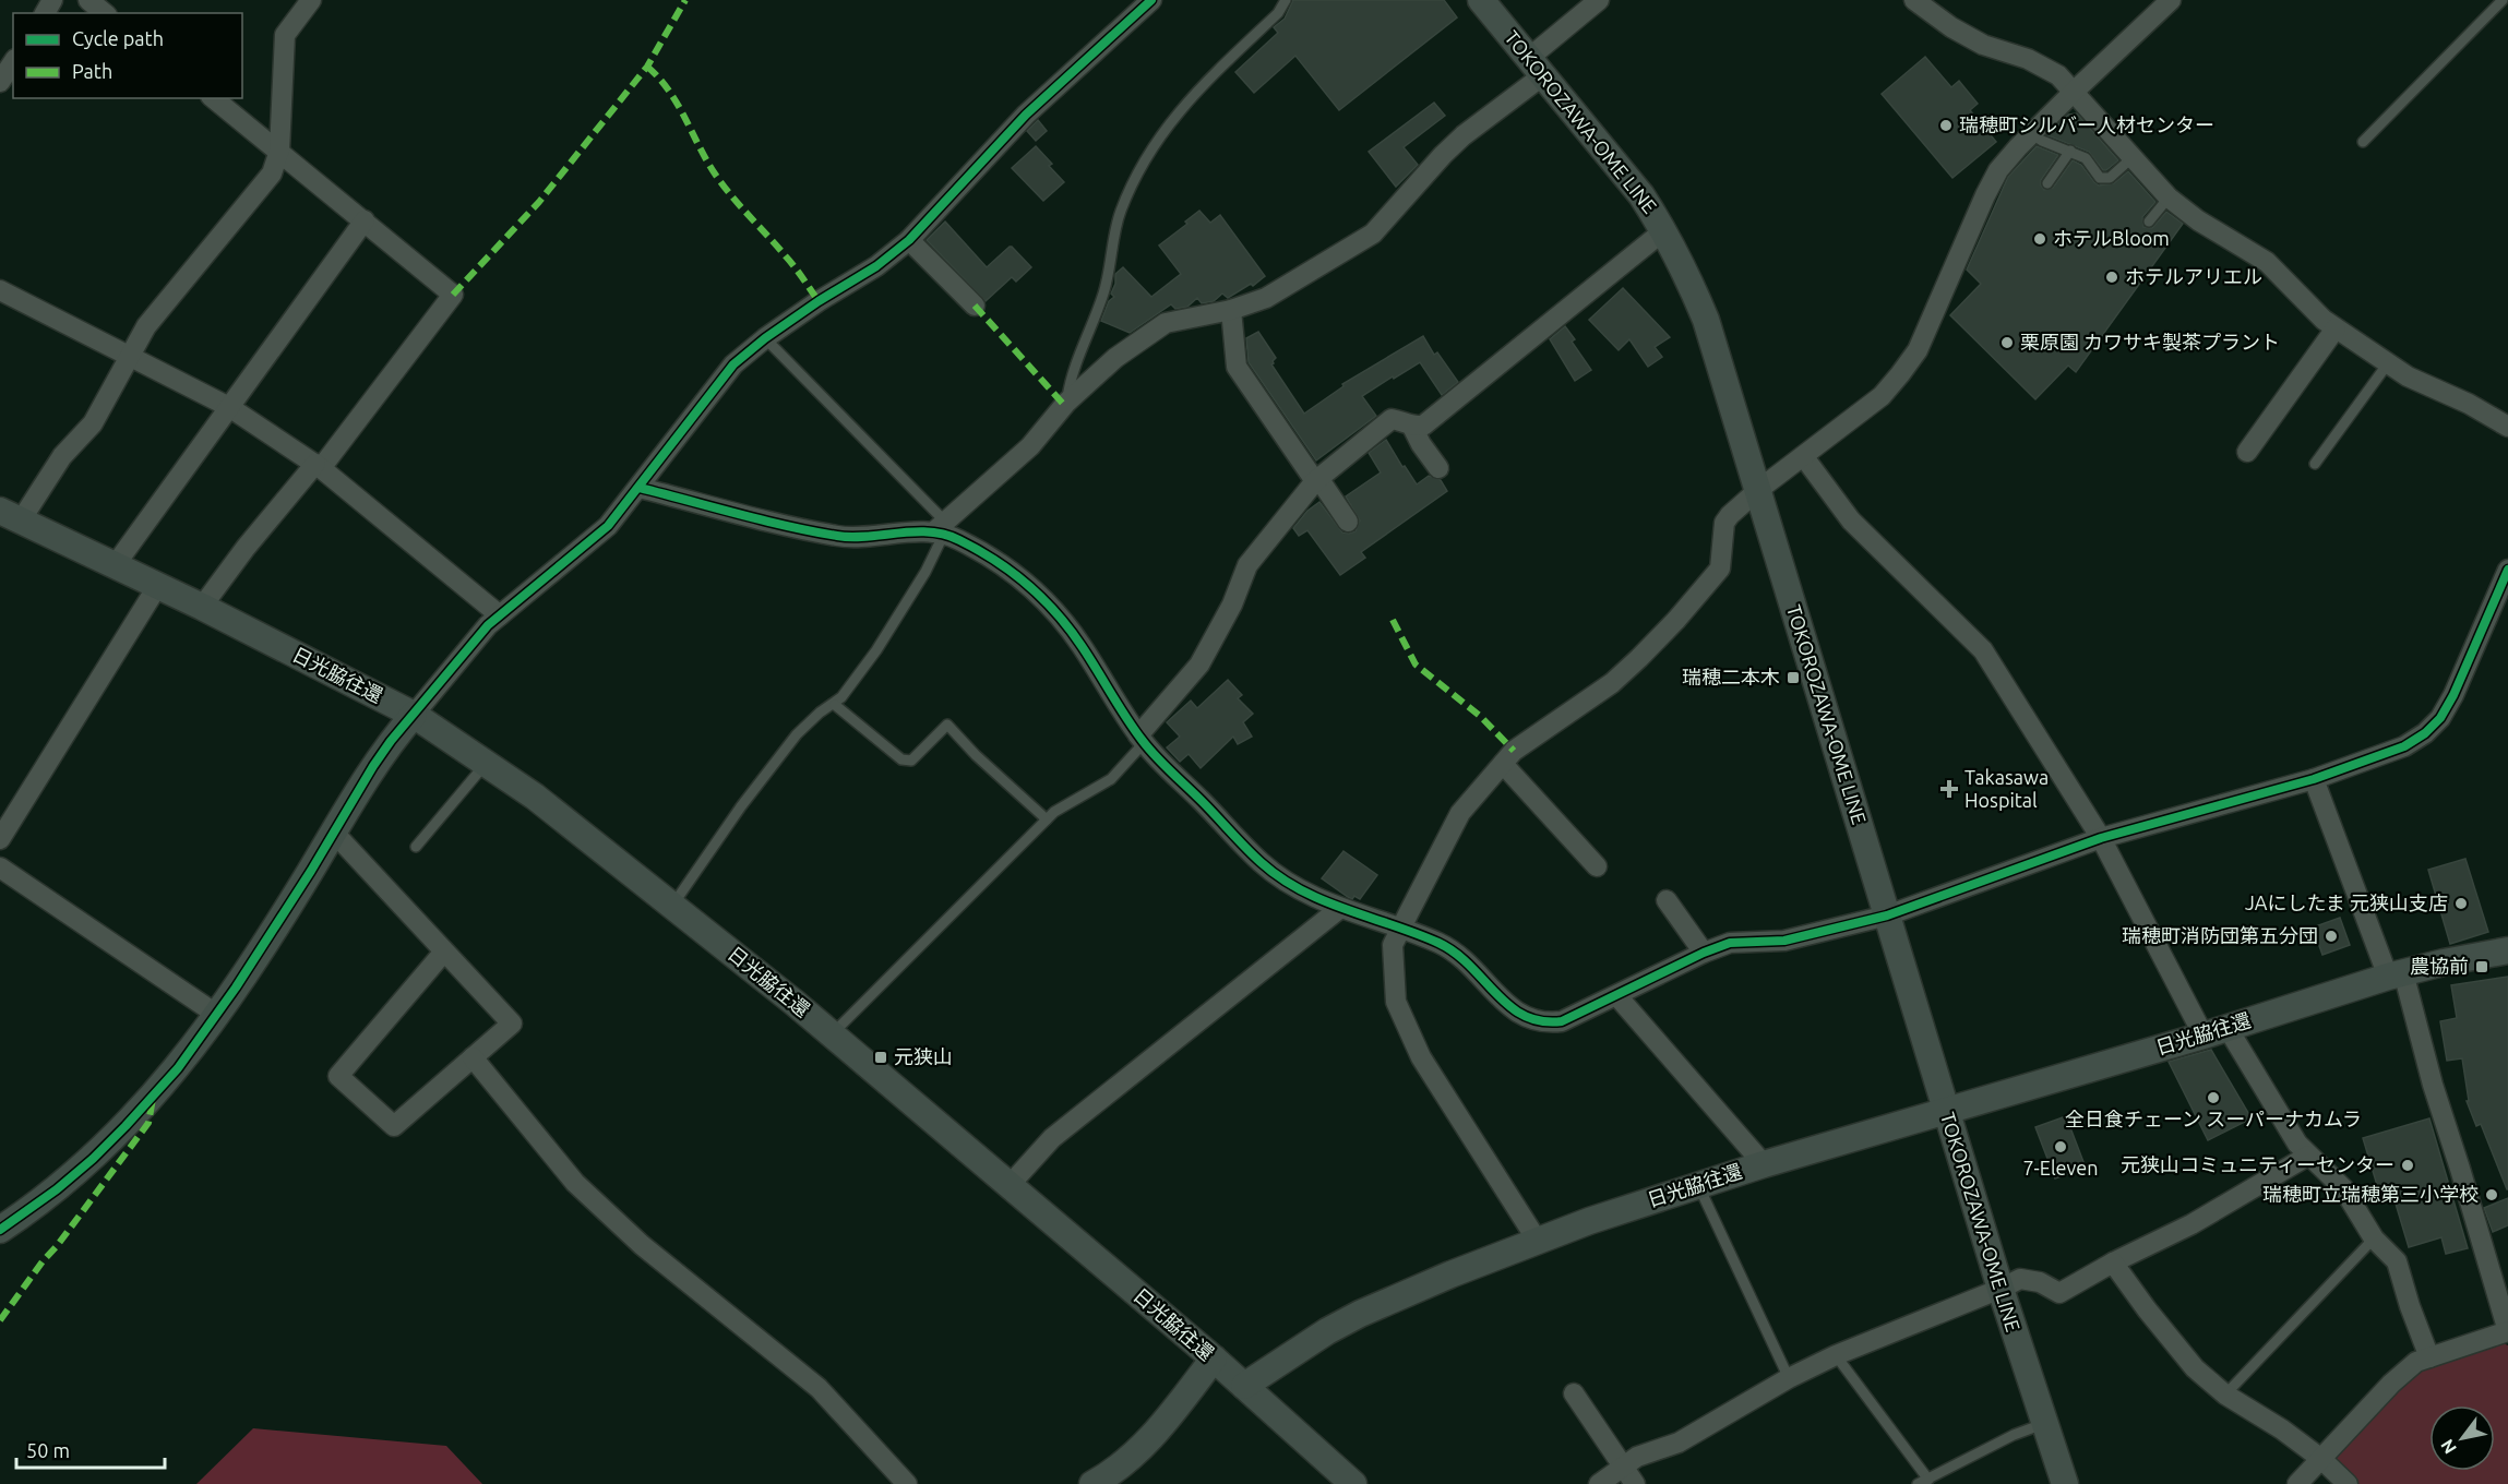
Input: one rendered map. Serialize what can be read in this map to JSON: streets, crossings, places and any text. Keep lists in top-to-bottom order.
{
  "streets": {
    "main road": ["TOKOROZAWA-OME LINE", "日光脇往還"]
  },
  "crossings": [
    ["TOKOROZAWA-OME LINE", "日光脇往還"]
  ],
  "places": {
    "other": [
      "瑞穂町シルバー人材センター",
      "ホテルBloom",
      "ホテルアリエル",
      "栗原園 カワサキ製茶プラント",
      "JAにしたま 元狭山支店",
      "瑞穂町消防団第五分団",
      "全日食チェーン スーパーナカムラ",
      "7-Eleven",
      "元狭山コミュニティーセンター",
      "瑞穂町立瑞穂第三小学校"
    ],
    "transit": ["瑞穂二本木", "農協前", "元狭山"],
    "health": ["Takasawa Hospital"]
  },
  "legend": ["Cycle path", "Path"],
  "scale_bar": "50 m",
  "north": "bottom left"
}
